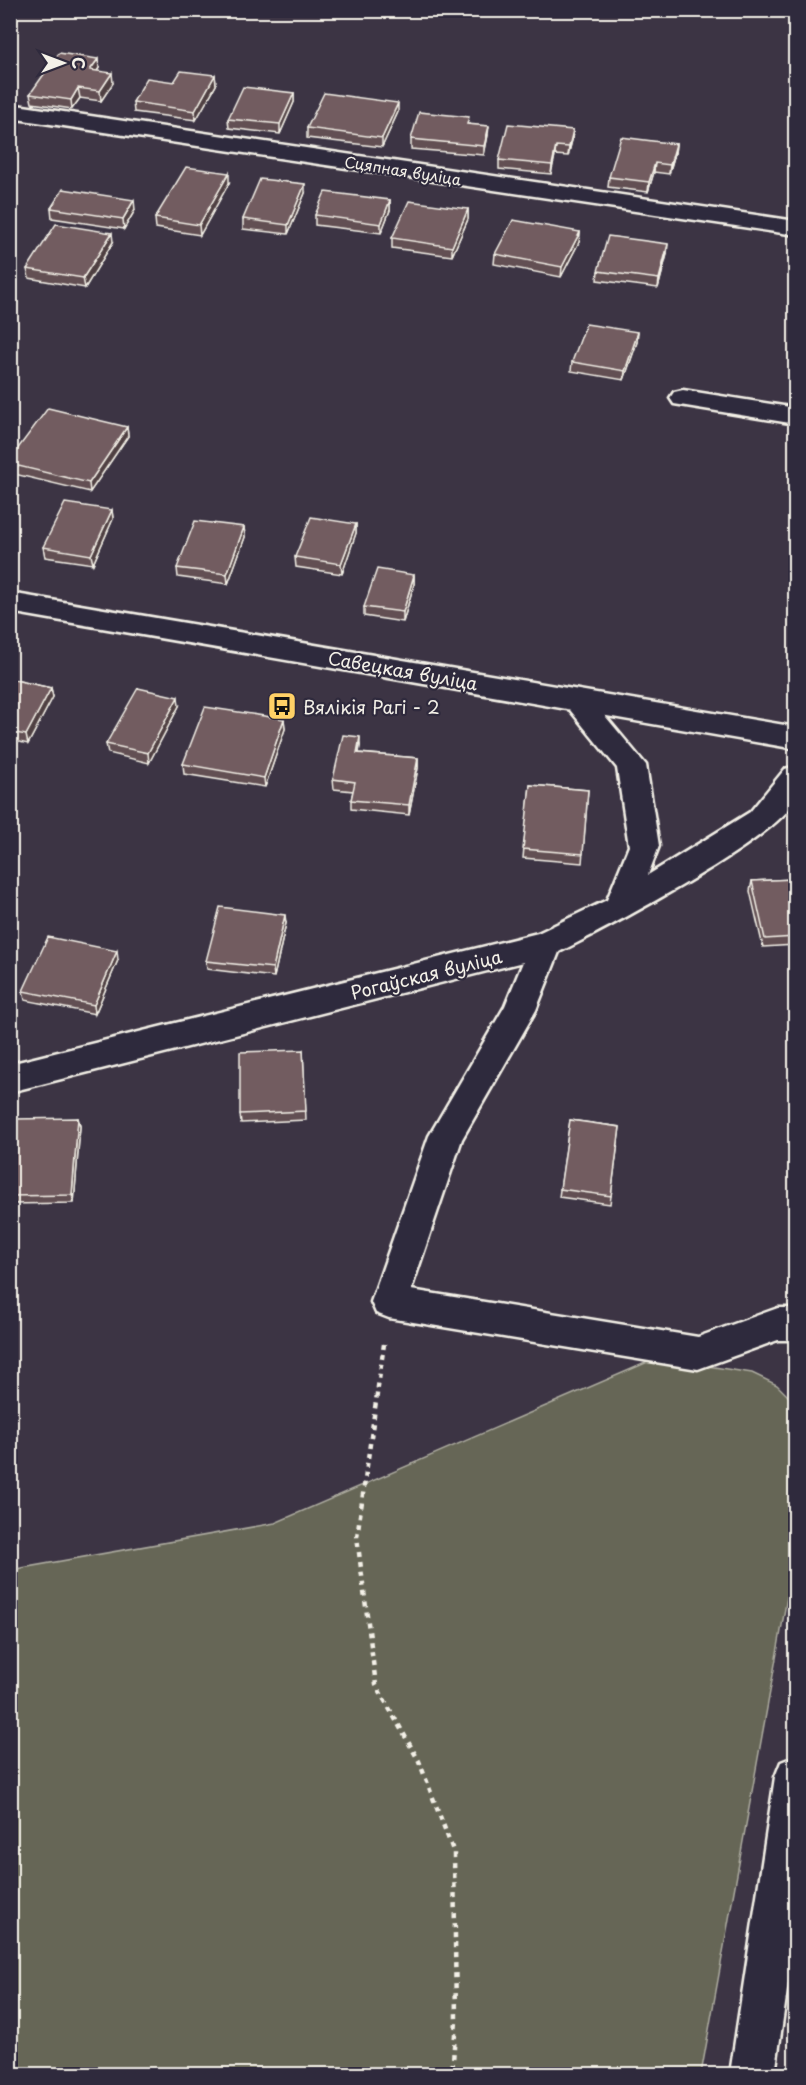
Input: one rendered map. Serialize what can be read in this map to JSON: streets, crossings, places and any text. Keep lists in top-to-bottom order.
{
  "streets": {
    "street": ["Сцяпная вуліца", "Савецкая вуліца", "Рогаўская вуліца"]
  },
  "places": {
    "bus stop": ["Вялікія Рагі - 2"]
  },
  "north": "right"
}
